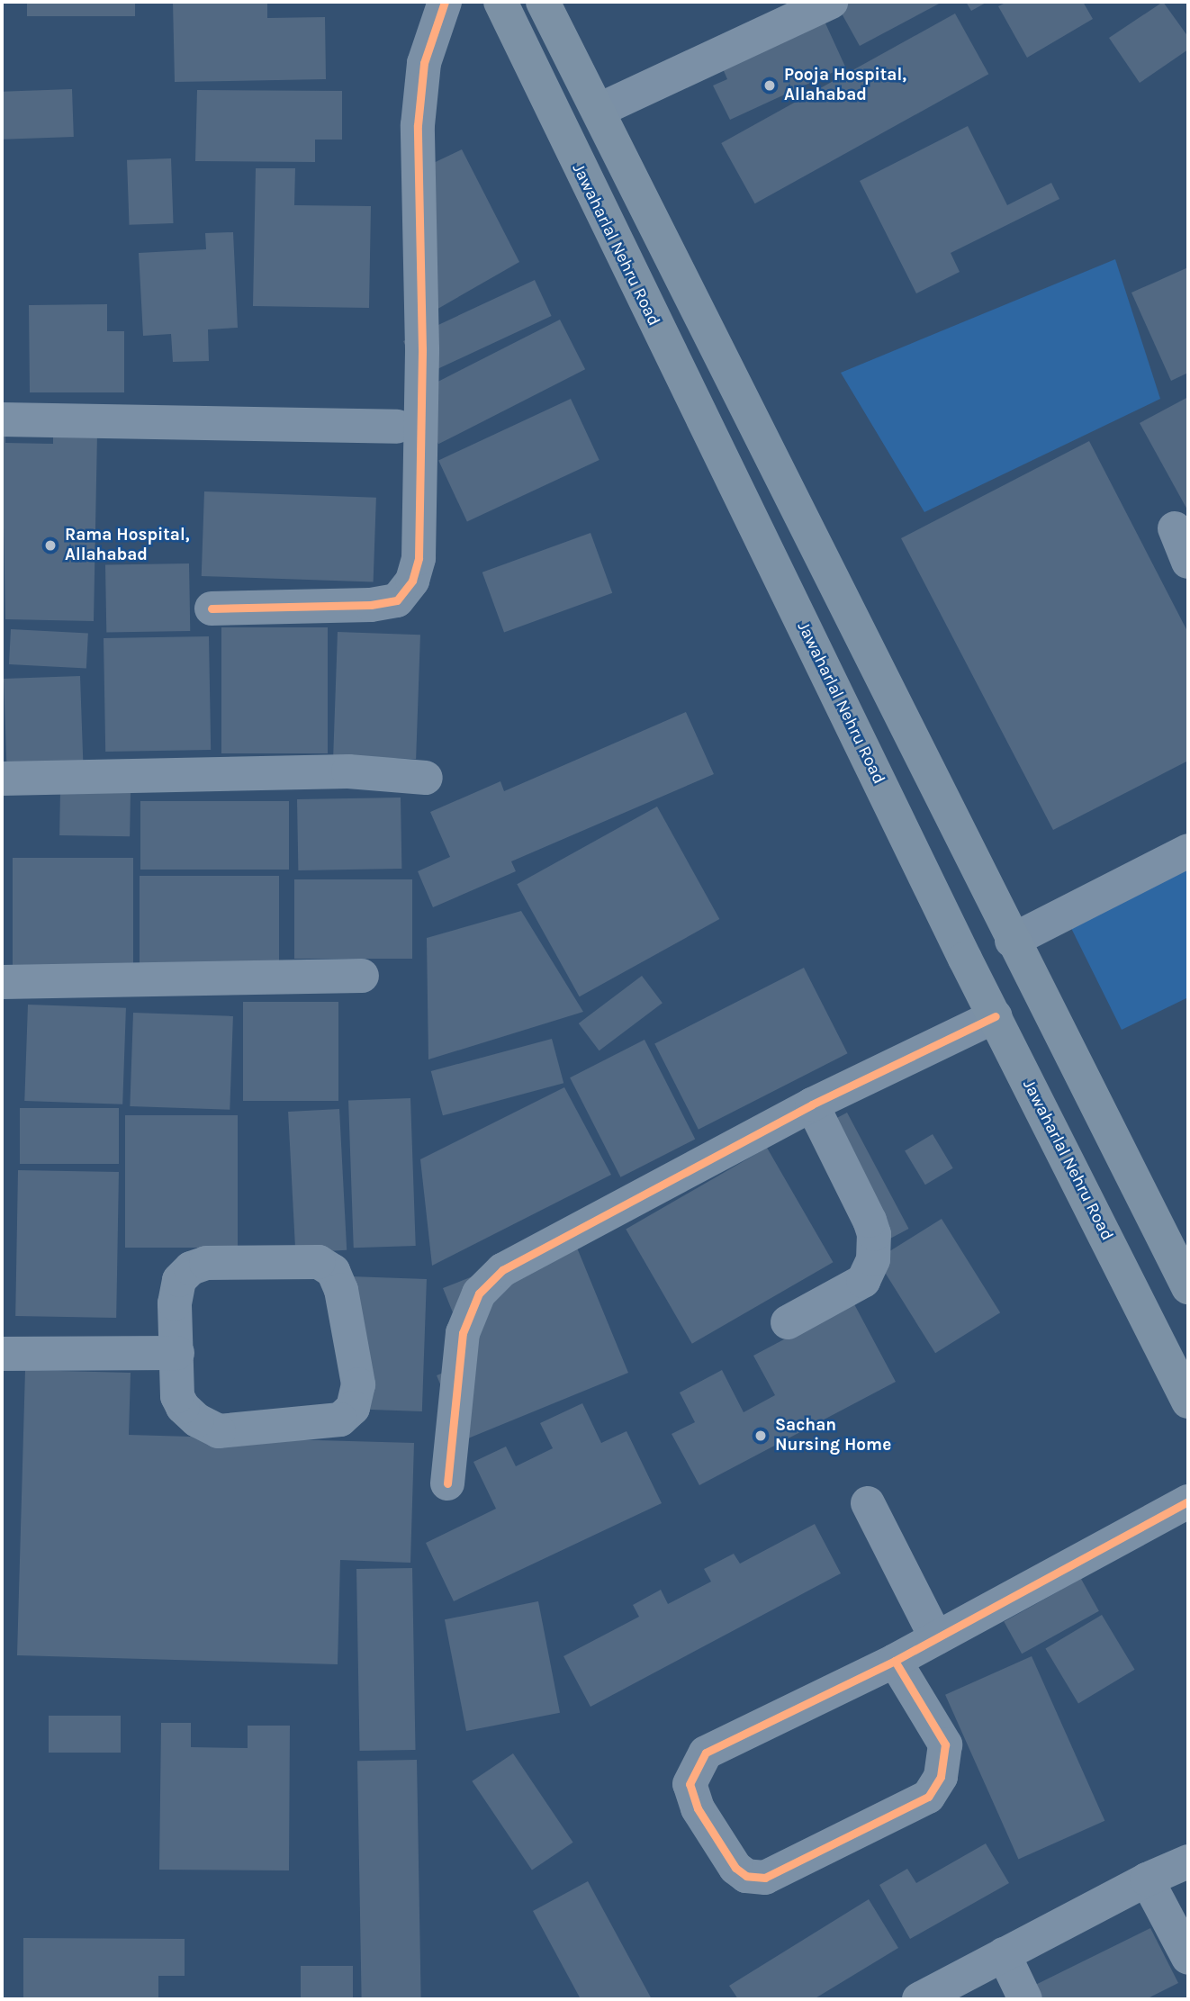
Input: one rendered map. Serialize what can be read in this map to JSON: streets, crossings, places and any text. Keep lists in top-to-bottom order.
{
  "streets": {
    "highway": ["Jawaharlal Nehru Road"]
  },
  "places": ["Pooja Hospital, Allahabad", "Rama Hospital, Allahabad", "Sachan Nursing Home"]
}
